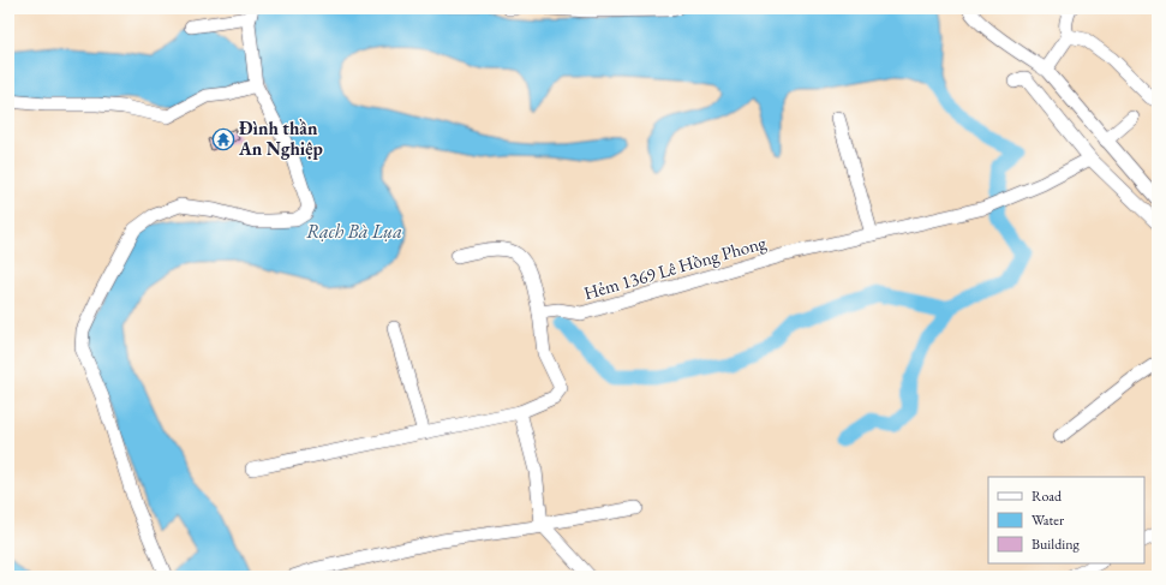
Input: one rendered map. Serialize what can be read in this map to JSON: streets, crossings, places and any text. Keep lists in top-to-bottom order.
{
  "streets": {
    "street": ["Hẻm 1369 Lê Hồng Phong"]
  },
  "water": ["Rạch Bà Lụa"],
  "places": {
    "temple": ["Đình thần An Nghiệp"]
  },
  "legend": ["Road", "Water", "Building"]
}
